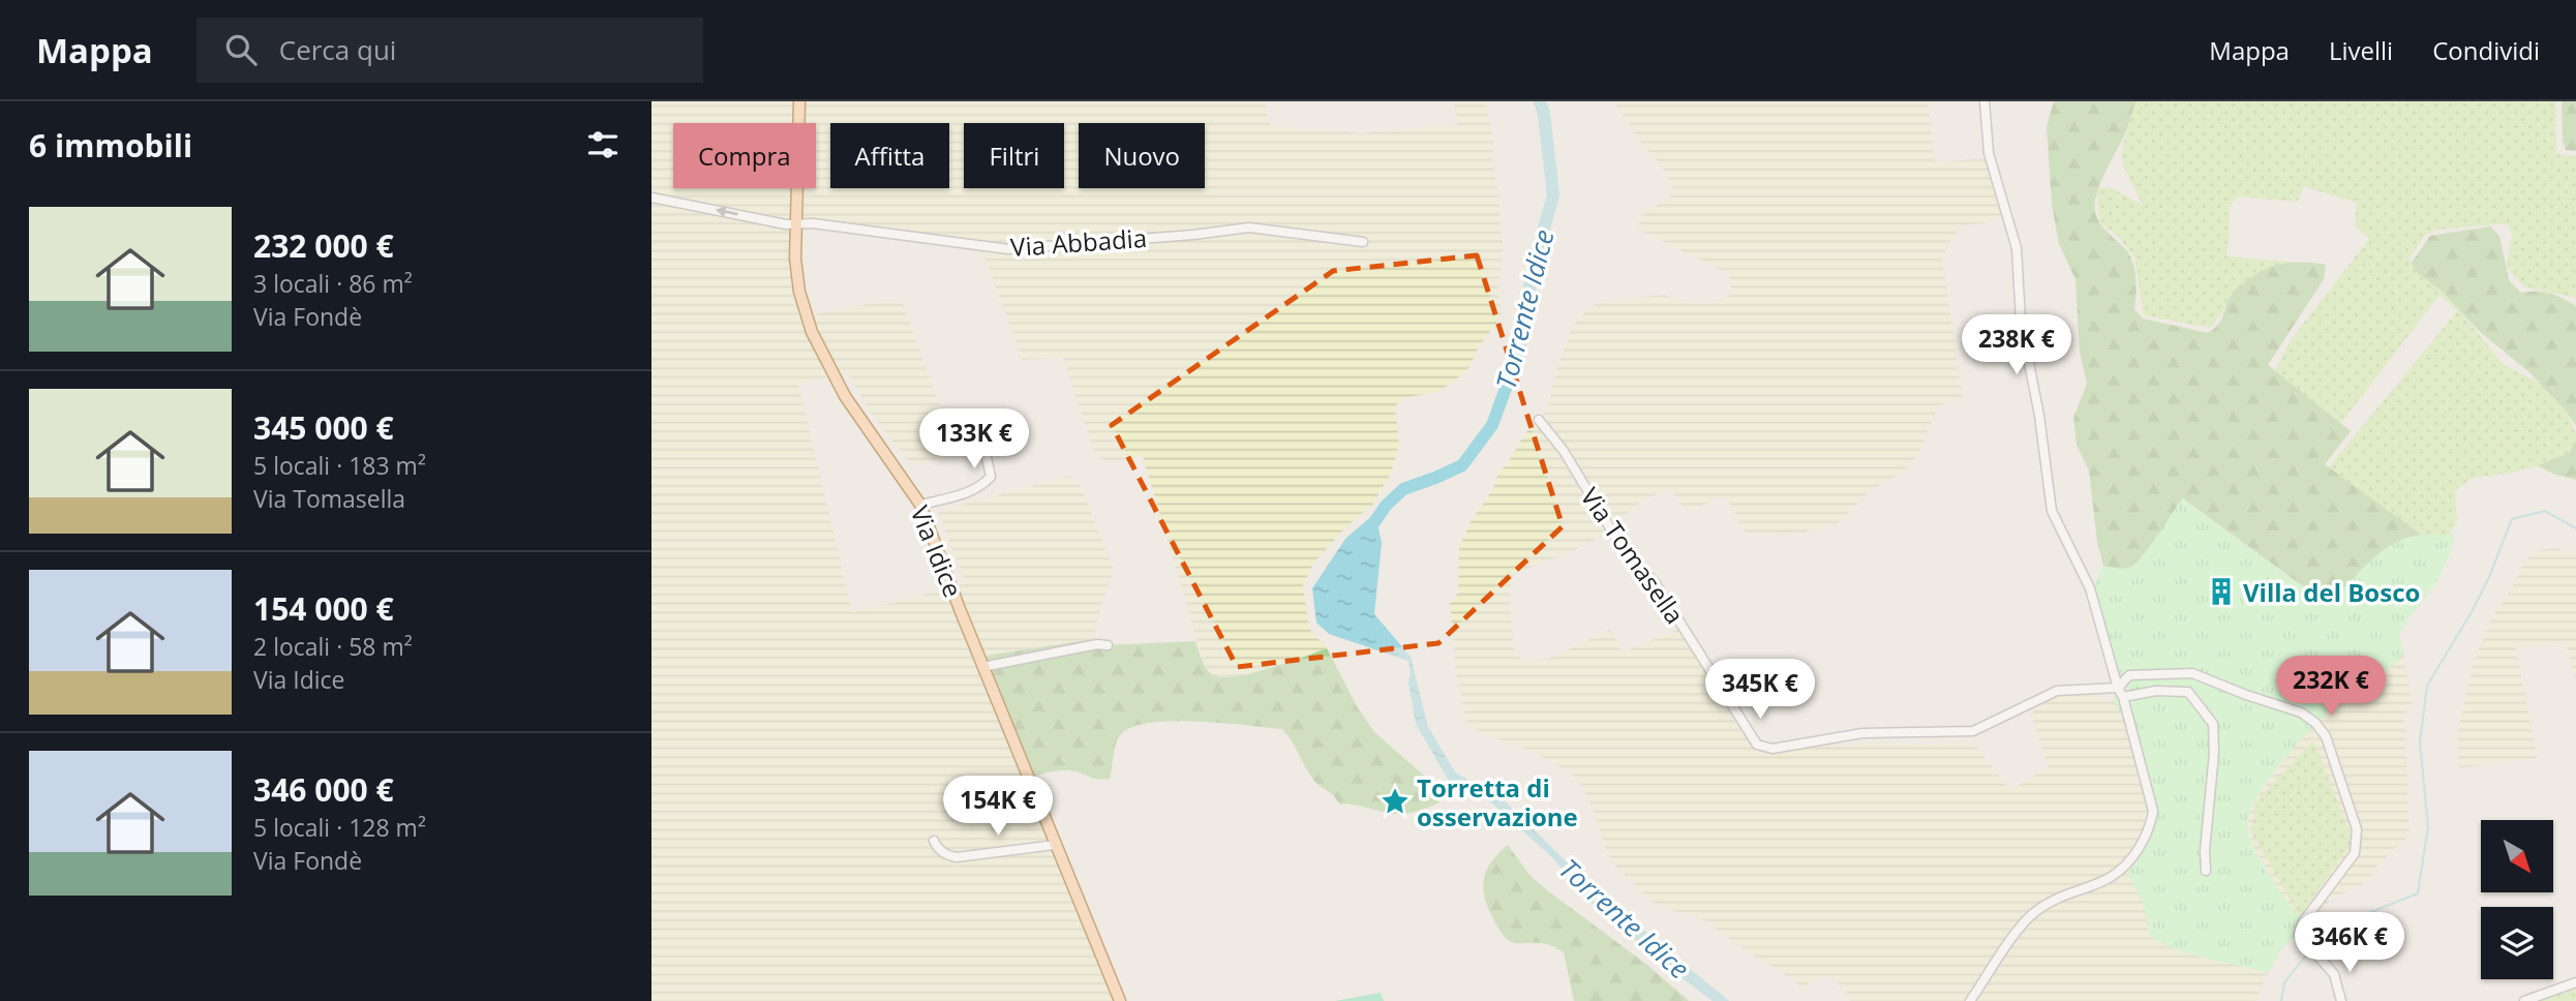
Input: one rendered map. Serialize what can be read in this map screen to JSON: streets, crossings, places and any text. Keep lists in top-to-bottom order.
{
  "streets": {
    "main road": ["Via Idice"],
    "street": ["Via Abbadia", "Via Tomasella"]
  },
  "crossings": [
    ["Via Abbadia", "Via Idice"]
  ],
  "water": ["Torrente Idice"],
  "places": {
    "building": ["Villa del Bosco"],
    "place": ["Torretta di osservazione"]
  },
  "north": "bottom right",
  "page": {
    "header": "Mappa",
    "search": "Cerca qui",
    "nav": ["Mappa", "Livelli", "Condividi"],
    "heading": "6 immobili",
    "chip": [
      "Compra",
      "Affitta",
      "Filtri",
      "Nuovo"
    ],
    "list": [
      {
        "name": "232 000 €",
        "note": "3 locali · 86 m² · Via Fondè"
      },
      {
        "name": "345 000 €",
        "note": "5 locali · 183 m² · Via Tomasella"
      },
      {
        "name": "154 000 €",
        "note": "2 locali · 58 m² · Via Idice"
      },
      {
        "name": "346 000 €",
        "note": "5 locali · 128 m² · Via Fondè"
      }
    ],
    "price": [
      "238K €",
      "133K €",
      "232K €",
      "345K €",
      "154K €",
      "346K €"
    ]
  }
}
